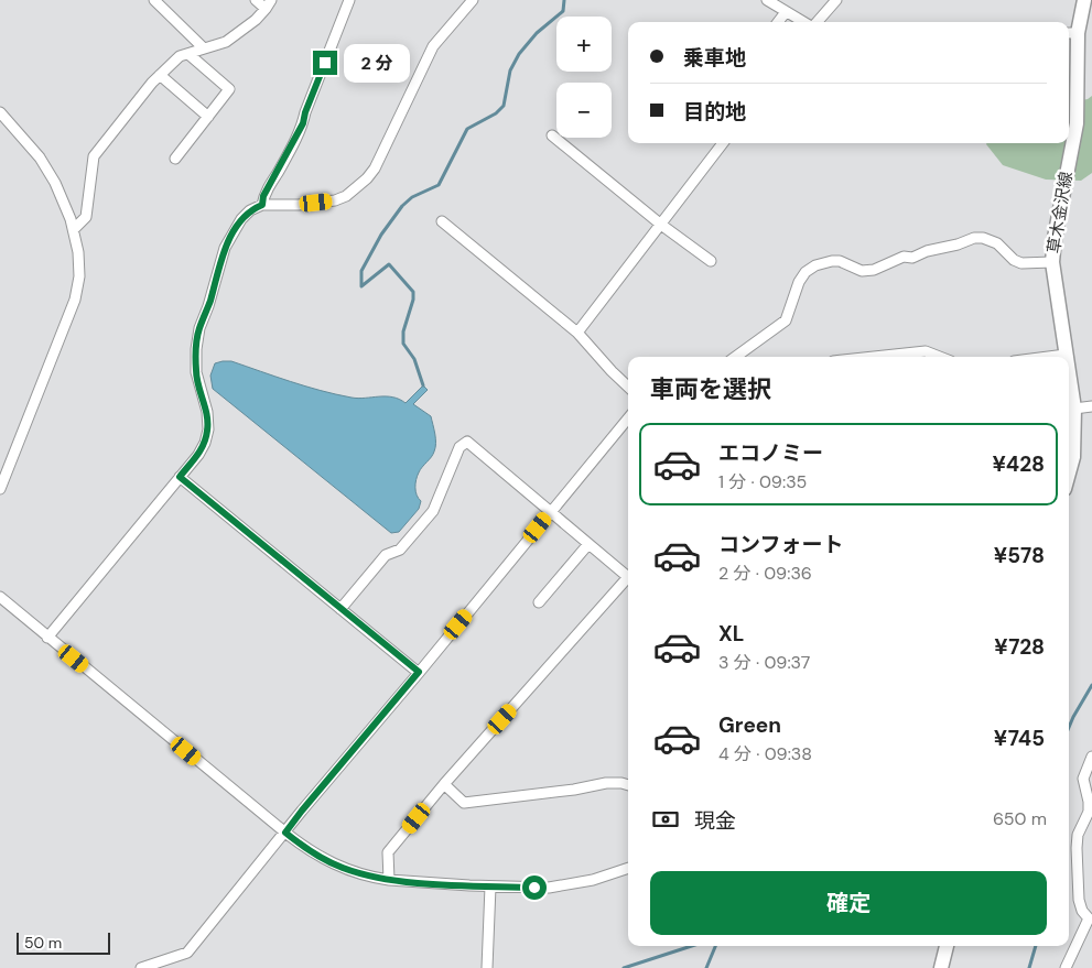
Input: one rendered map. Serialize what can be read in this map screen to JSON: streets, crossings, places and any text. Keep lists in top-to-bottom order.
{
  "streets": {
    "main road": ["草木金沢線"]
  },
  "scale_bar": "50 m",
  "page": {
    "map_buttons": ["+", "−"],
    "banner": ["乗車地", "目的地"],
    "bubble": "2 分",
    "heading": "車両を選択",
    "list": [
      {
        "name": "エコノミー",
        "note": "1 分 · 09:35",
        "value": "¥428"
      },
      {
        "name": "コンフォート",
        "note": "2 分 · 09:36",
        "value": "¥578"
      },
      {
        "name": "XL",
        "note": "3 分 · 09:37",
        "value": "¥728"
      },
      {
        "name": "Green",
        "note": "4 分 · 09:38",
        "value": "¥745"
      }
    ],
    "pay": ["現金", "650 m"],
    "buttons": "確定",
    "scale": "50 m"
  }
}
